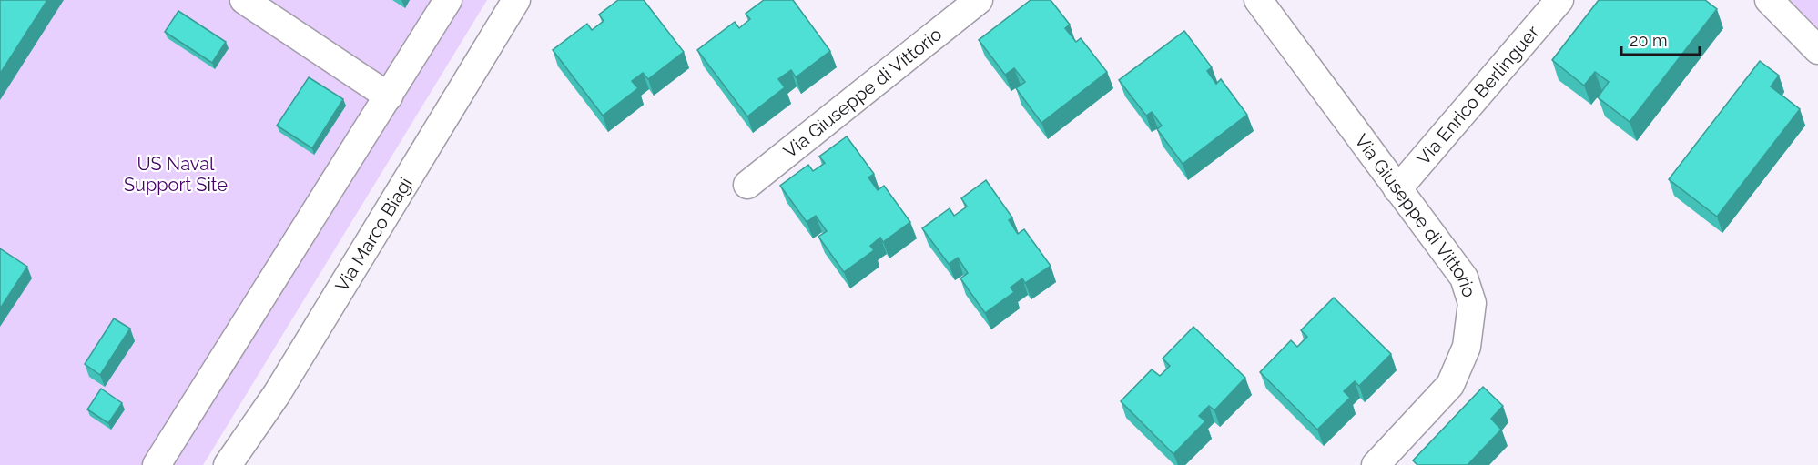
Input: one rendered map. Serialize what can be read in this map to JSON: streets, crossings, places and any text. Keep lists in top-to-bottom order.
{
  "streets": {
    "street": ["Via Giuseppe di Vittorio", "Via Enrico Berlinguer", "Via Marco Biagi"]
  },
  "crossings": [
    ["Via Giuseppe di Vittorio", "Via Enrico Berlinguer"]
  ],
  "parks": ["US Naval Support Site"],
  "scale_bar": "20 m"
}
